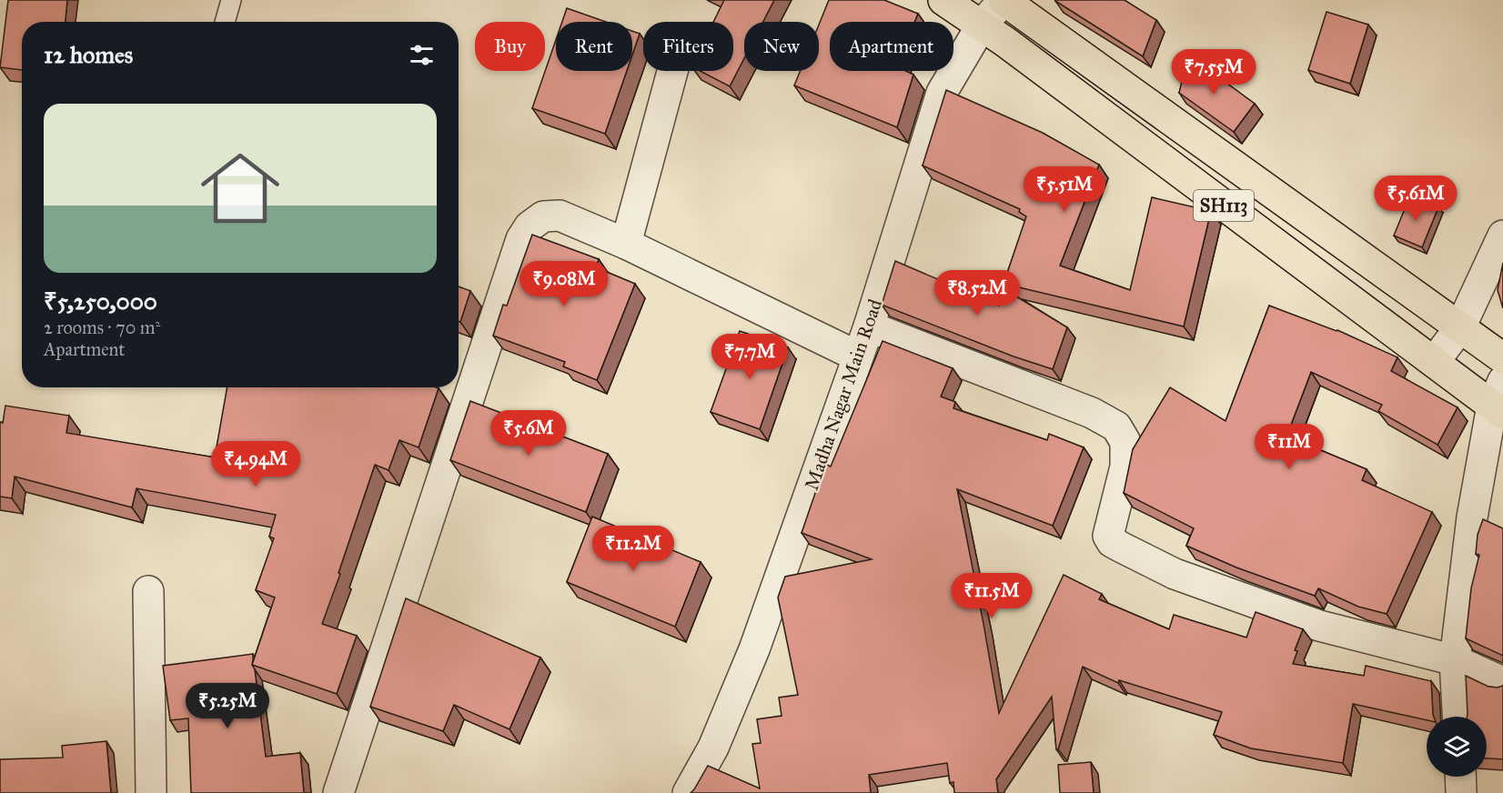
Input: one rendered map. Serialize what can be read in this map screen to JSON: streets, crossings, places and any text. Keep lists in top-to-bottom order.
{
  "streets": {
    "main road": ["SH113"],
    "street": ["Madha Nagar Main Road"]
  },
  "crossings": [
    ["SH113", "Madha Nagar Main Road"]
  ],
  "page": {
    "chip": [
      "Buy",
      "Rent",
      "Filters",
      "New",
      "Apartment"
    ],
    "heading": "12 homes",
    "price": [
      "₹7.55M",
      "₹5.51M",
      "₹5.61M",
      "₹9.08M",
      "₹8.52M",
      "₹7.7M",
      "₹5.6M",
      "₹11M",
      "₹4.94M",
      "₹11.2M",
      "₹11.5M",
      "₹5.25M"
    ],
    "list": [
      {
        "name": "₹5,250,000",
        "note": "2 rooms · 70 m² · Apartment"
      }
    ]
  }
}
